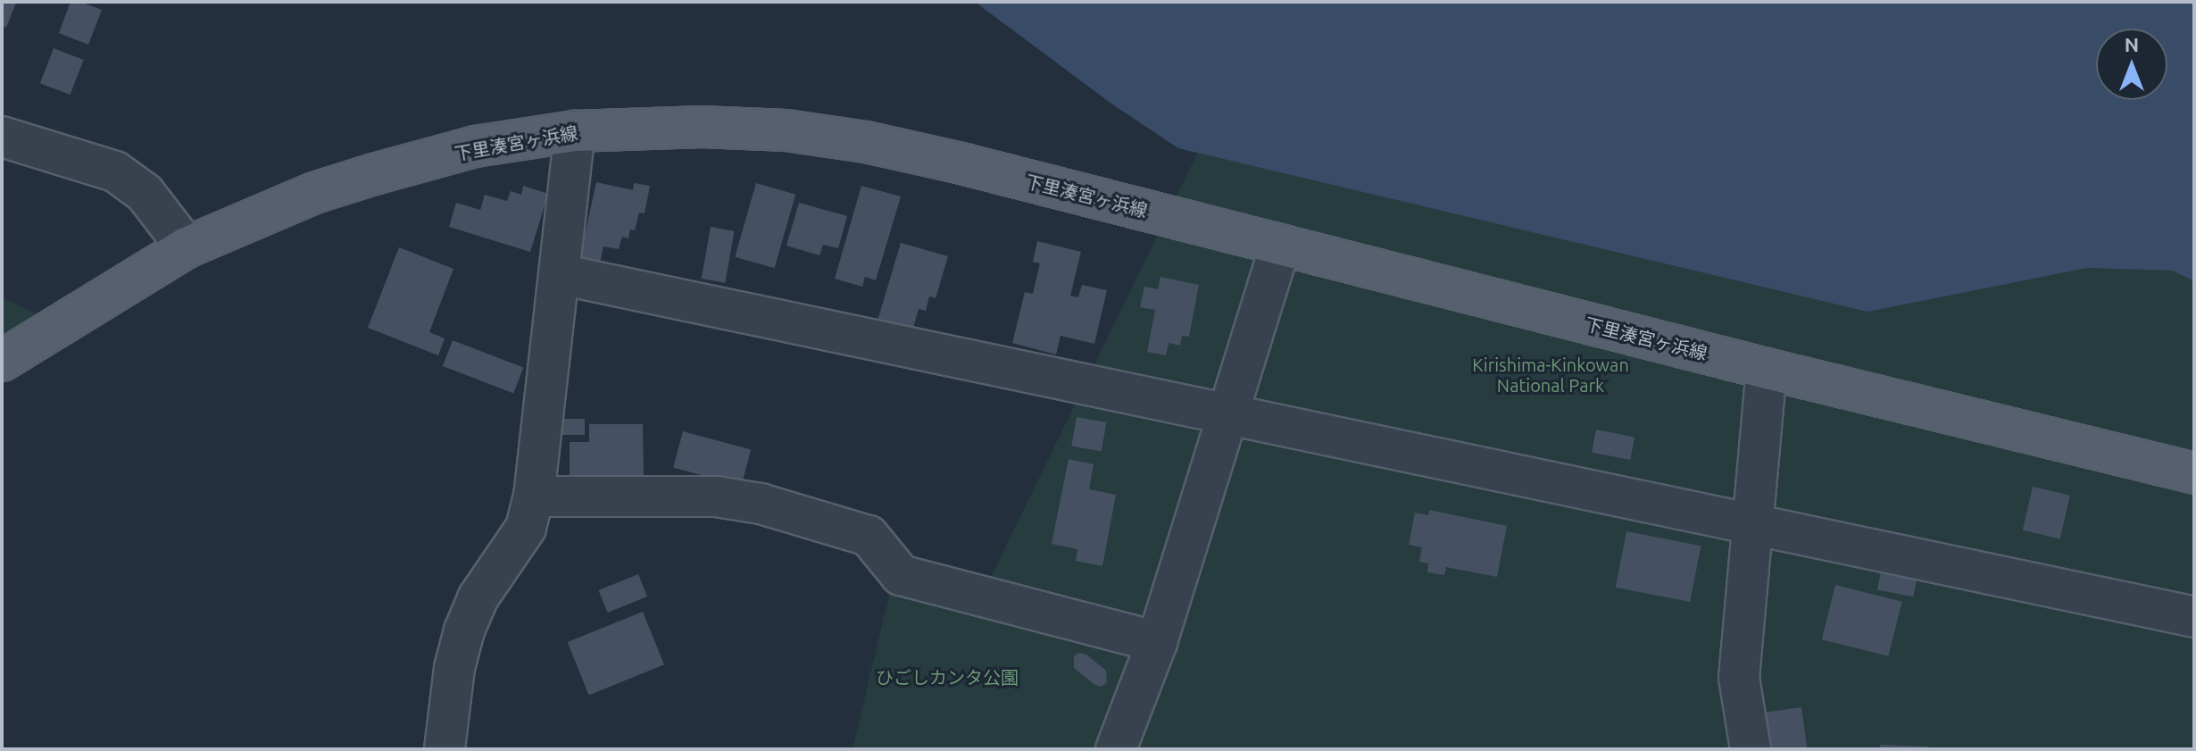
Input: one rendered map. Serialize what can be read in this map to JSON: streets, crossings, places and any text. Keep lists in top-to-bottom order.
{
  "streets": {
    "main road": ["下里湊宮ヶ浜線"]
  },
  "parks": ["Kirishima-Kinkowan National Park", "ひごしカンタ公園"],
  "north": "top"
}
